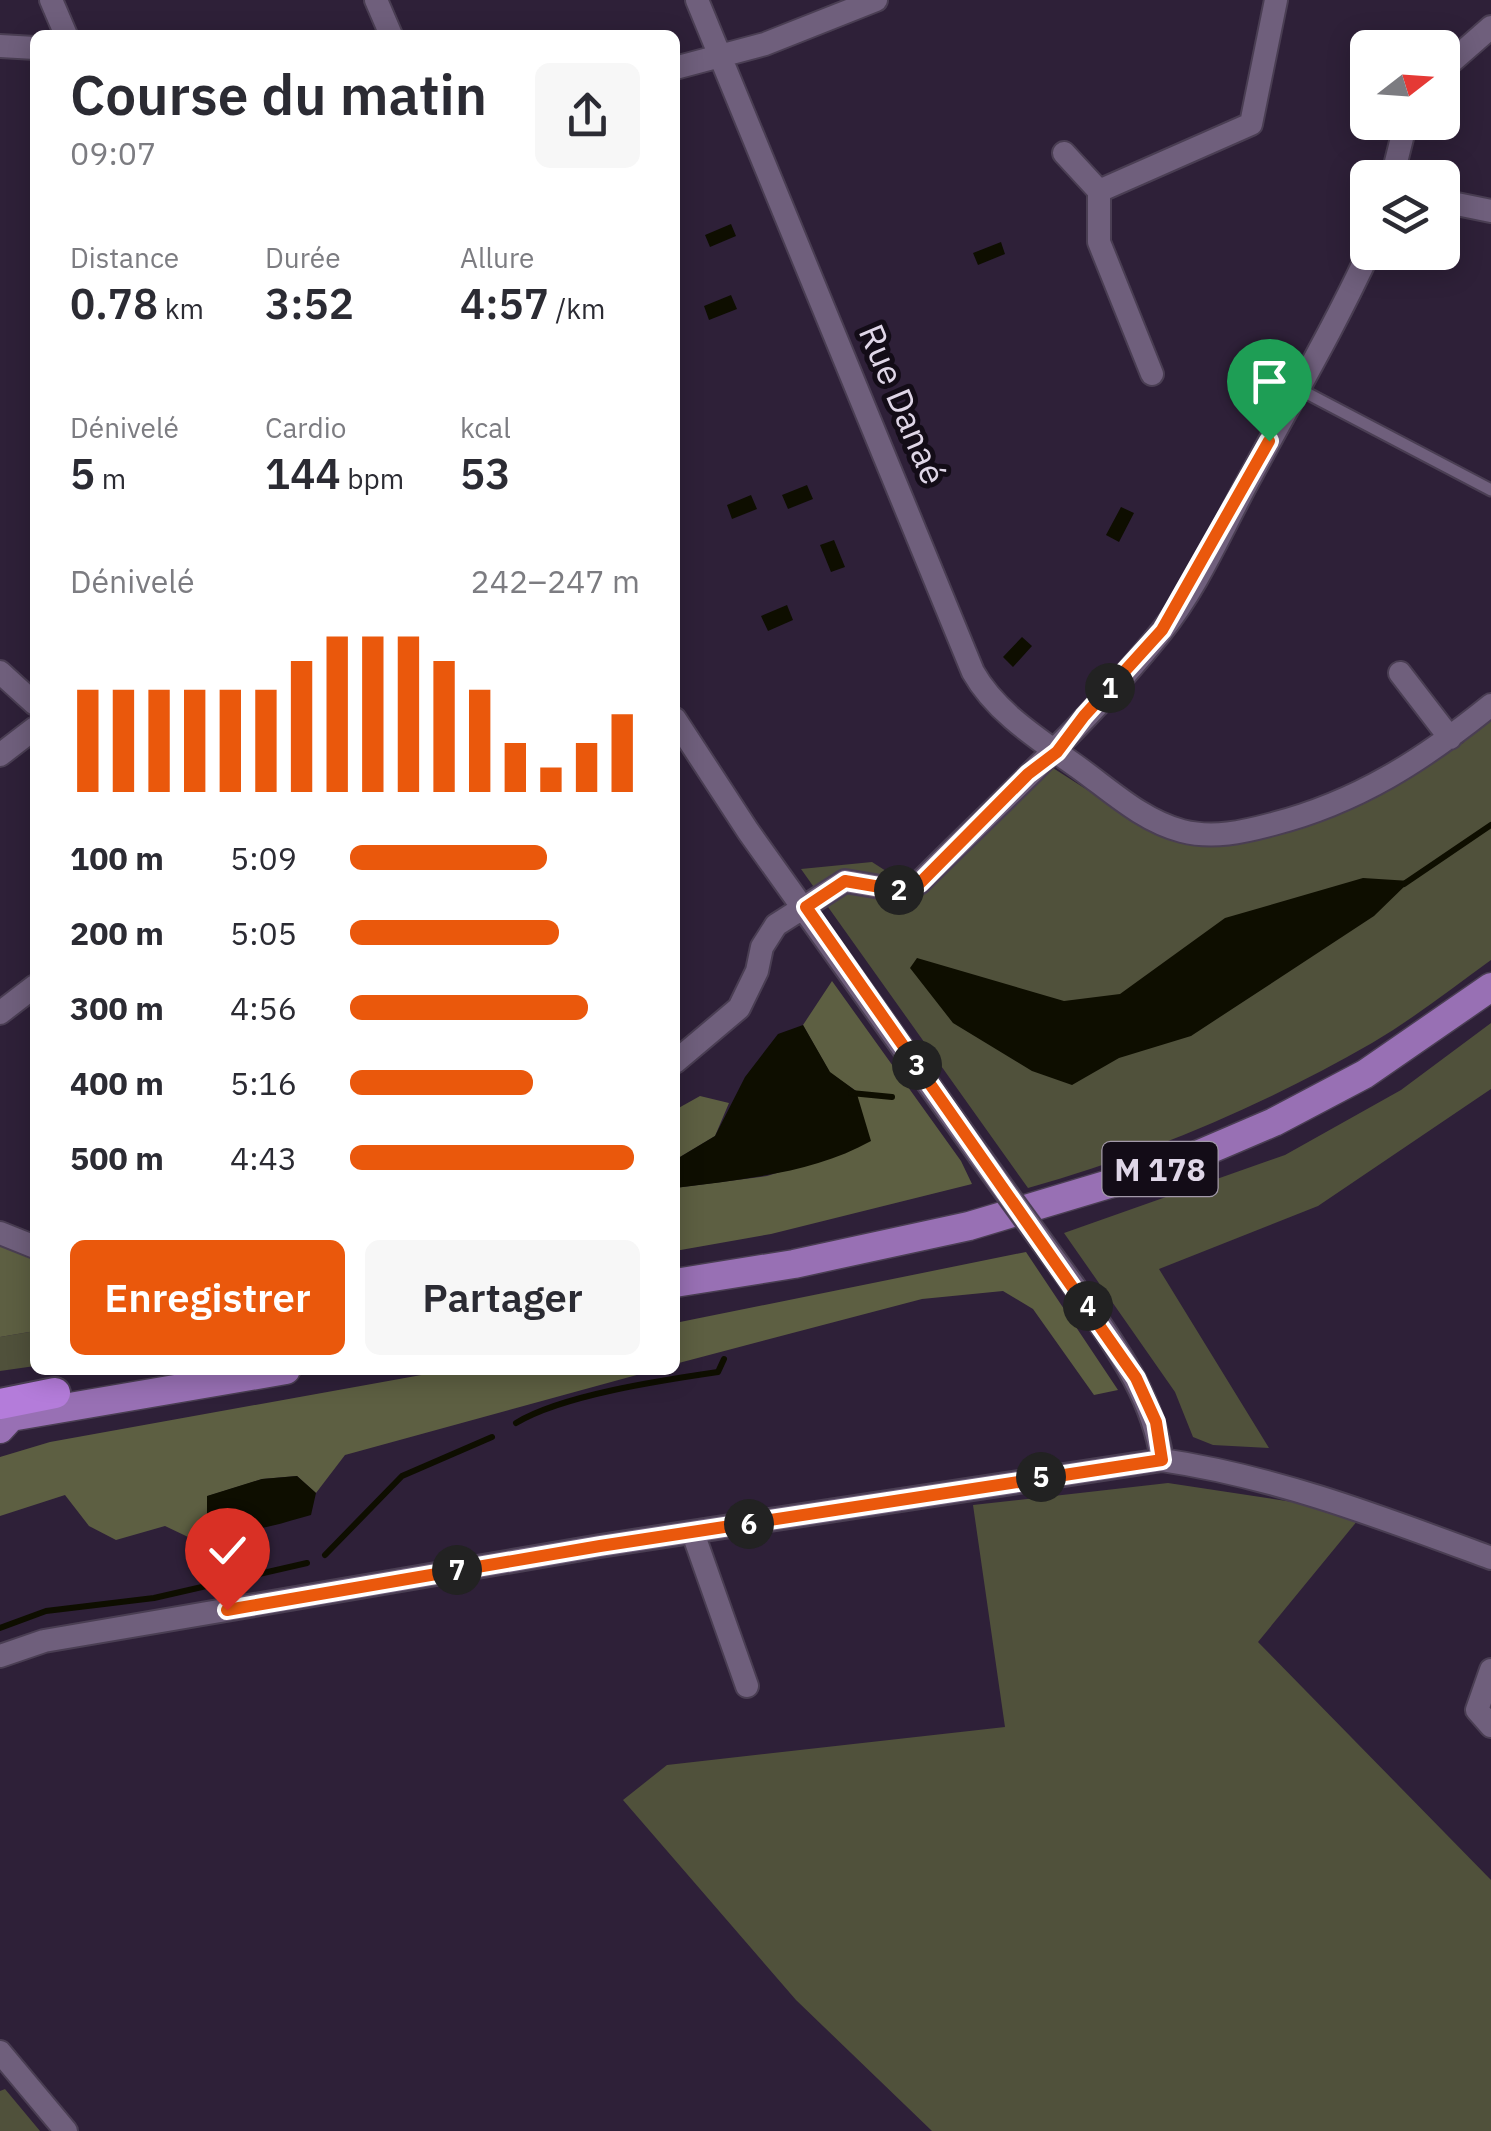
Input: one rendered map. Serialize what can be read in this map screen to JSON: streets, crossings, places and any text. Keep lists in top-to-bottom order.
{
  "streets": {
    "main road": ["M 178"],
    "street": ["Rue Danaé"]
  },
  "north": "right",
  "page": {
    "heading": ["Course du matin", "09:07"],
    "stats": [
      ["Distance", "0.78 km"],
      ["Durée", "3:52"],
      ["Allure", "4:57 /km"],
      ["Dénivelé", "5 m"],
      ["Cardio", "144 bpm"],
      ["kcal", "53"]
    ],
    "chart": ["Dénivelé", "242–247 m"],
    "pins": [
      "1",
      "2",
      "3",
      "4",
      "5",
      "6",
      "7"
    ],
    "list": [
      {
        "name": "100 m",
        "note": "5:09"
      },
      {
        "name": "200 m",
        "note": "5:05"
      },
      {
        "name": "300 m",
        "note": "4:56"
      },
      {
        "name": "400 m",
        "note": "5:16"
      },
      {
        "name": "500 m",
        "note": "4:43"
      }
    ],
    "buttons": ["Enregistrer", "Partager"]
  }
}
